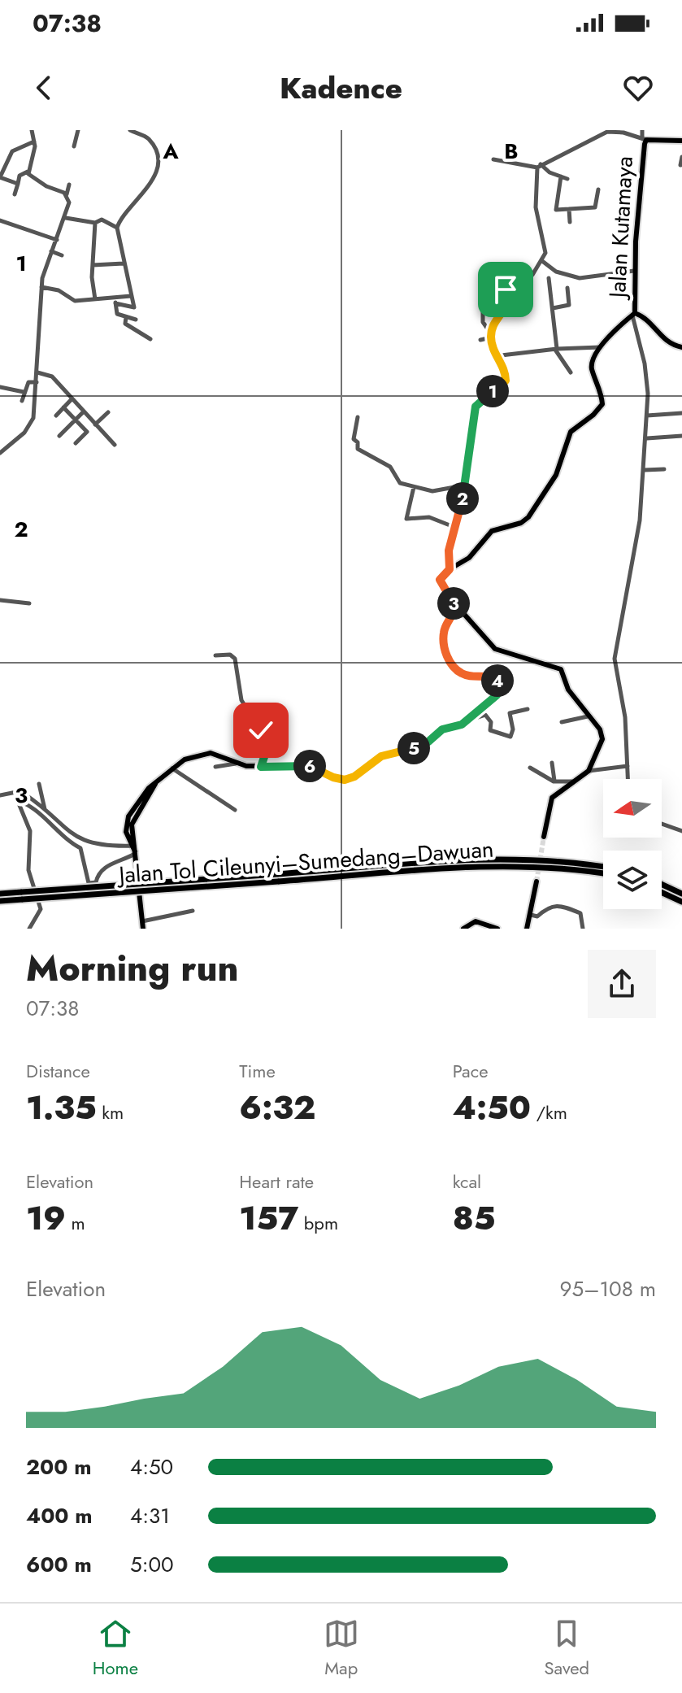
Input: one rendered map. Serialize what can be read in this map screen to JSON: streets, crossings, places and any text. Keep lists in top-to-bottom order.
{
  "streets": {
    "highway": ["Jalan Tol Cileunyi–Sumedang–Dawuan"],
    "main road": ["Jalan Kutamaya"]
  },
  "north": "left",
  "page": {
    "status": "07:38",
    "header": "Kadence",
    "pins": [
      "1",
      "2",
      "3",
      "4",
      "5",
      "6"
    ],
    "heading": ["Morning run", "07:38"],
    "stats": [
      ["Distance", "1.35 km"],
      ["Time", "6:32"],
      ["Pace", "4:50 /km"],
      ["Elevation", "19 m"],
      ["Heart rate", "157 bpm"],
      ["kcal", "85"]
    ],
    "chart": ["Elevation", "95–108 m"],
    "list": [
      {
        "name": "200 m",
        "note": "4:50"
      },
      {
        "name": "400 m",
        "note": "4:31"
      },
      {
        "name": "600 m",
        "note": "5:00"
      }
    ],
    "tabs": ["Home", "Map", "Saved"]
  },
  "grid": {
    "columns": ["A", "B"],
    "rows": ["1", "2", "3"]
  }
}
